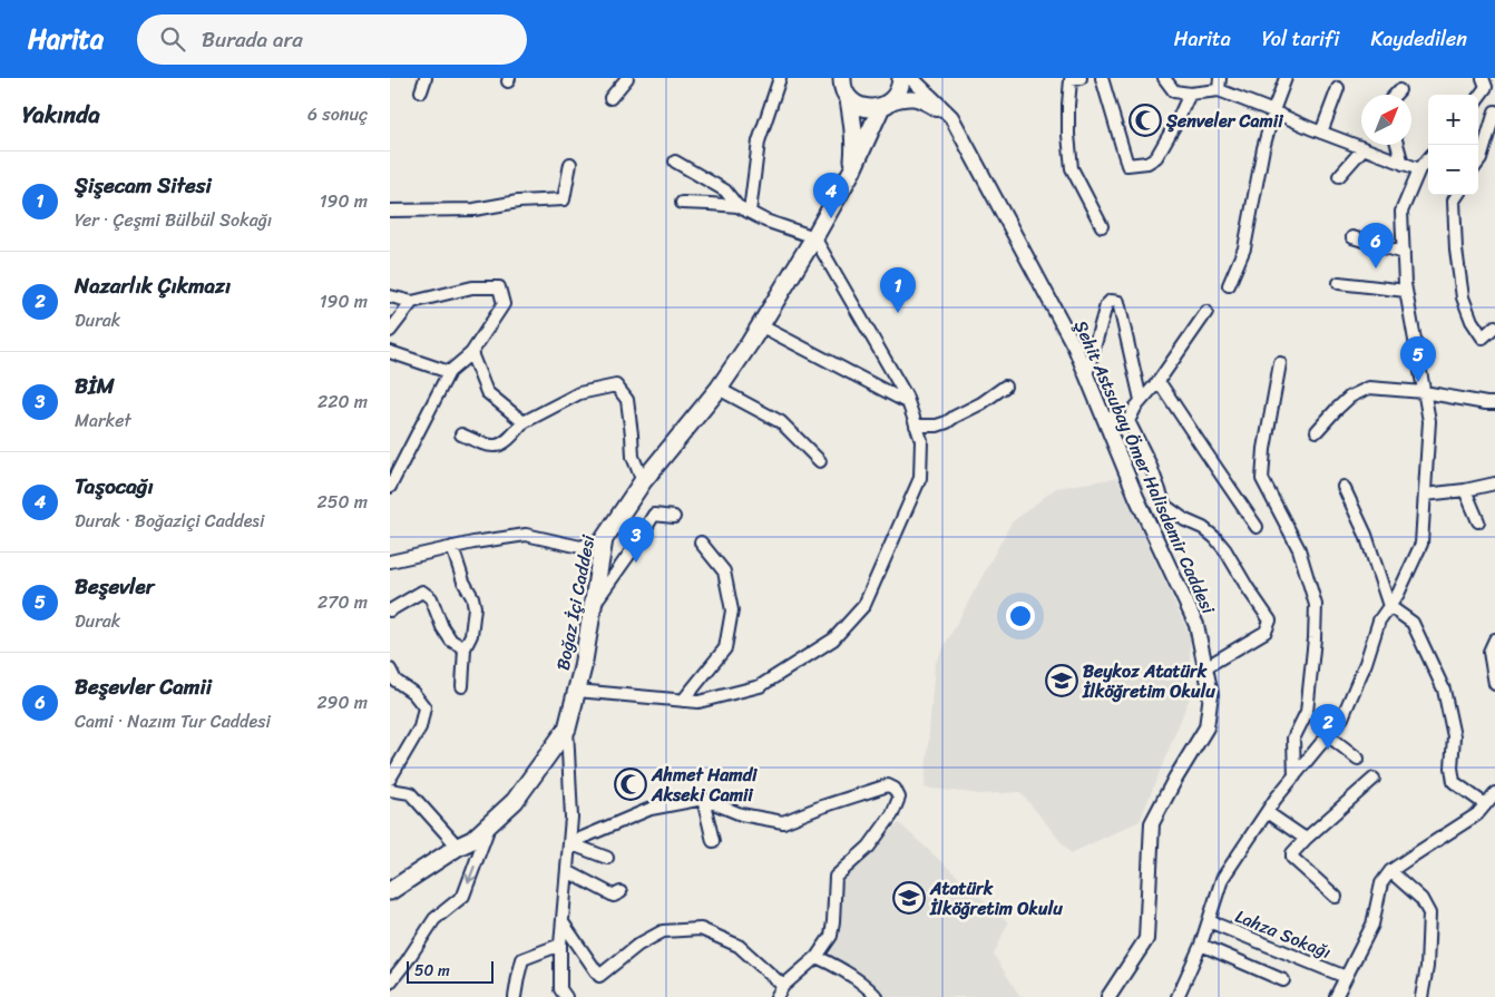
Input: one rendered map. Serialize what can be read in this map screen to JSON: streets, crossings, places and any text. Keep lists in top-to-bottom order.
{
  "streets": {
    "main road": ["Boğaz İçi Caddesi"],
    "street": ["Şehit Astsubay Ömer Halisdemir Caddesi", "Lahza Sokağı"]
  },
  "places": {
    "mosque": ["Şenveler Camii", "Ahmet Hamdi Akseki Camii"],
    "school or university": ["Beykoz Atatürk İlköğretim Okulu", "Atatürk İlköğretim Okulu"]
  },
  "scale_bar": "50 m",
  "north": "top right",
  "page": {
    "header": "Harita",
    "search": "Burada ara",
    "nav": ["Harita", "Yol tarifi", "Kaydedilen"],
    "heading": ["Yakında", "6 sonuç"],
    "map_buttons": ["+", "−"],
    "list": [
      {
        "mark": "1",
        "name": "Şişecam Sitesi",
        "note": "Yer · Çeşmi Bülbül Sokağı",
        "value": "190 m"
      },
      {
        "mark": "2",
        "name": "Nazarlık Çıkmazı",
        "note": "Durak",
        "value": "190 m"
      },
      {
        "mark": "3",
        "name": "BİM",
        "note": "Market",
        "value": "220 m"
      },
      {
        "mark": "4",
        "name": "Taşocağı",
        "note": "Durak · Boğaziçi Caddesi",
        "value": "250 m"
      },
      {
        "mark": "5",
        "name": "Beşevler",
        "note": "Durak",
        "value": "270 m"
      },
      {
        "mark": "6",
        "name": "Beşevler Camii",
        "note": "Cami · Nazım Tur Caddesi",
        "value": "290 m"
      }
    ],
    "pins": [
      "4",
      "6",
      "1",
      "5",
      "3",
      "2"
    ],
    "scale": "50 m"
  }
}
